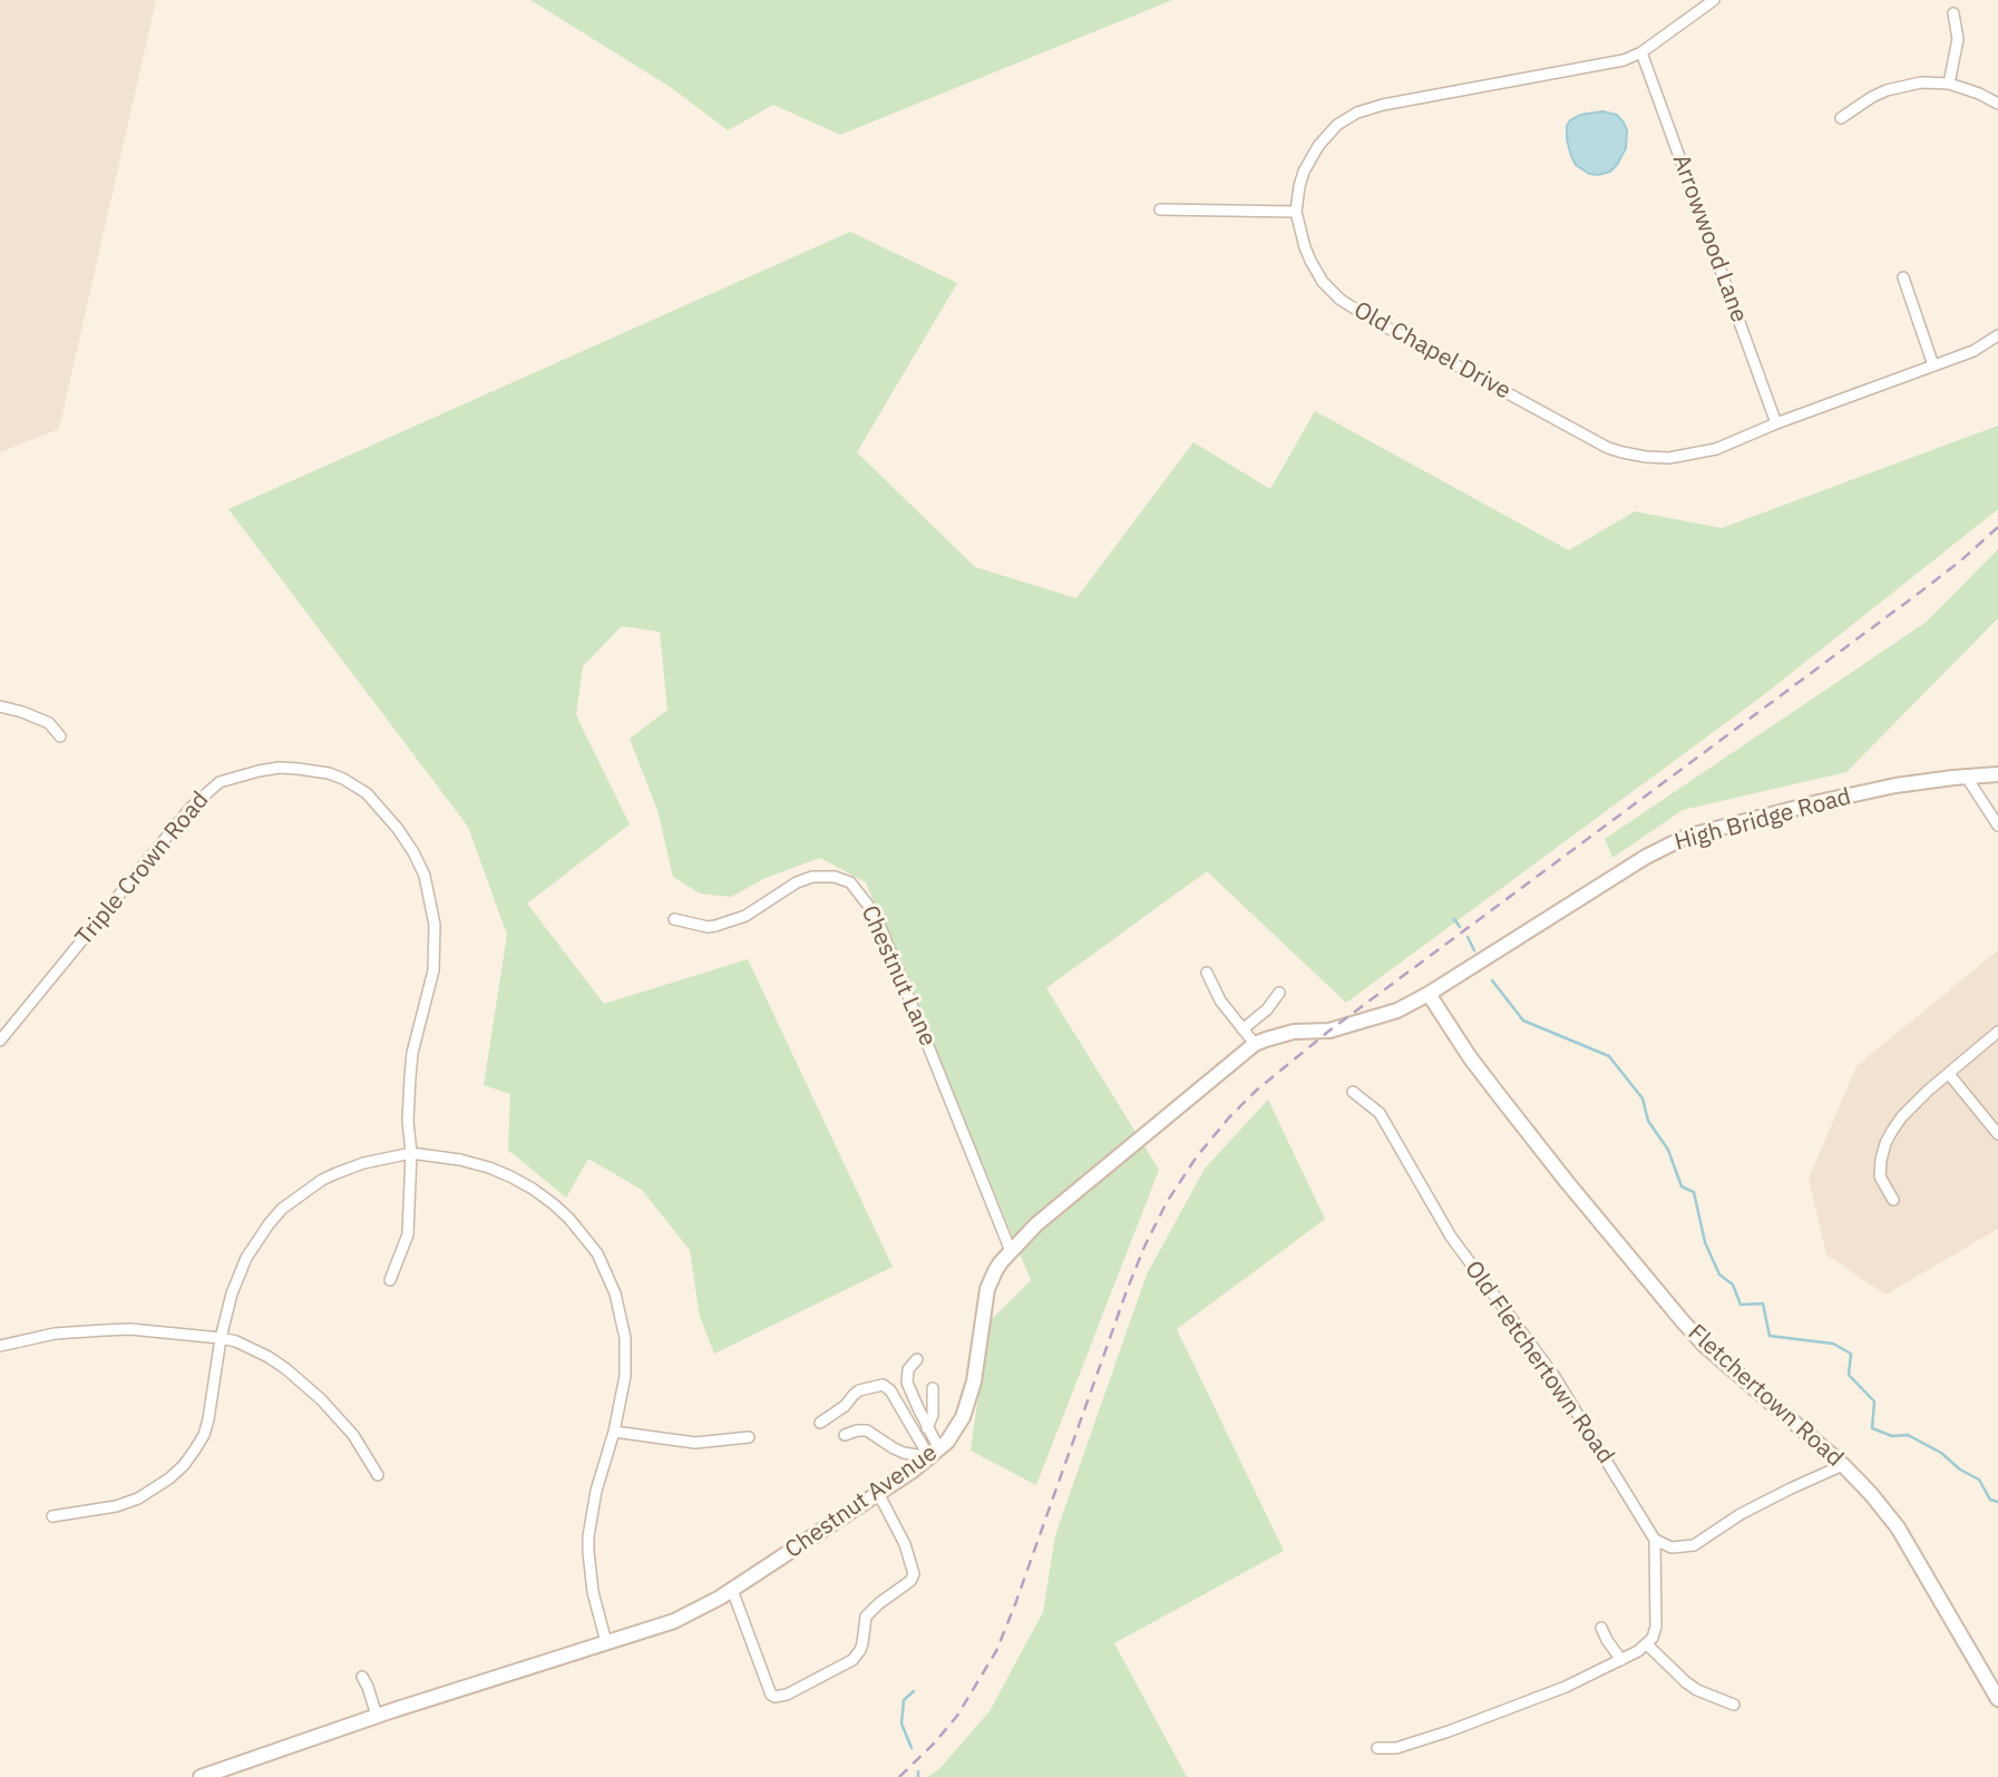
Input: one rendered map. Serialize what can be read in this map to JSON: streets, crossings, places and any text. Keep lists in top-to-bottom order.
{
  "streets": {
    "street": [
      "Arrowwood Lane",
      "Old Chapel Drive",
      "High Bridge Road",
      "Triple Crown Road",
      "Chestnut Lane",
      "Old Fletchertown Road",
      "Fletchertown Road",
      "Chestnut Avenue"
    ]
  },
  "crossings": [
    ["Arrowwood Lane", "Old Chapel Drive"],
    ["High Bridge Road", "Fletchertown Road"],
    ["High Bridge Road", "Chestnut Avenue"],
    ["Chestnut Lane", "Chestnut Avenue"],
    ["Fletchertown Road", "Chestnut Avenue"]
  ]
}
